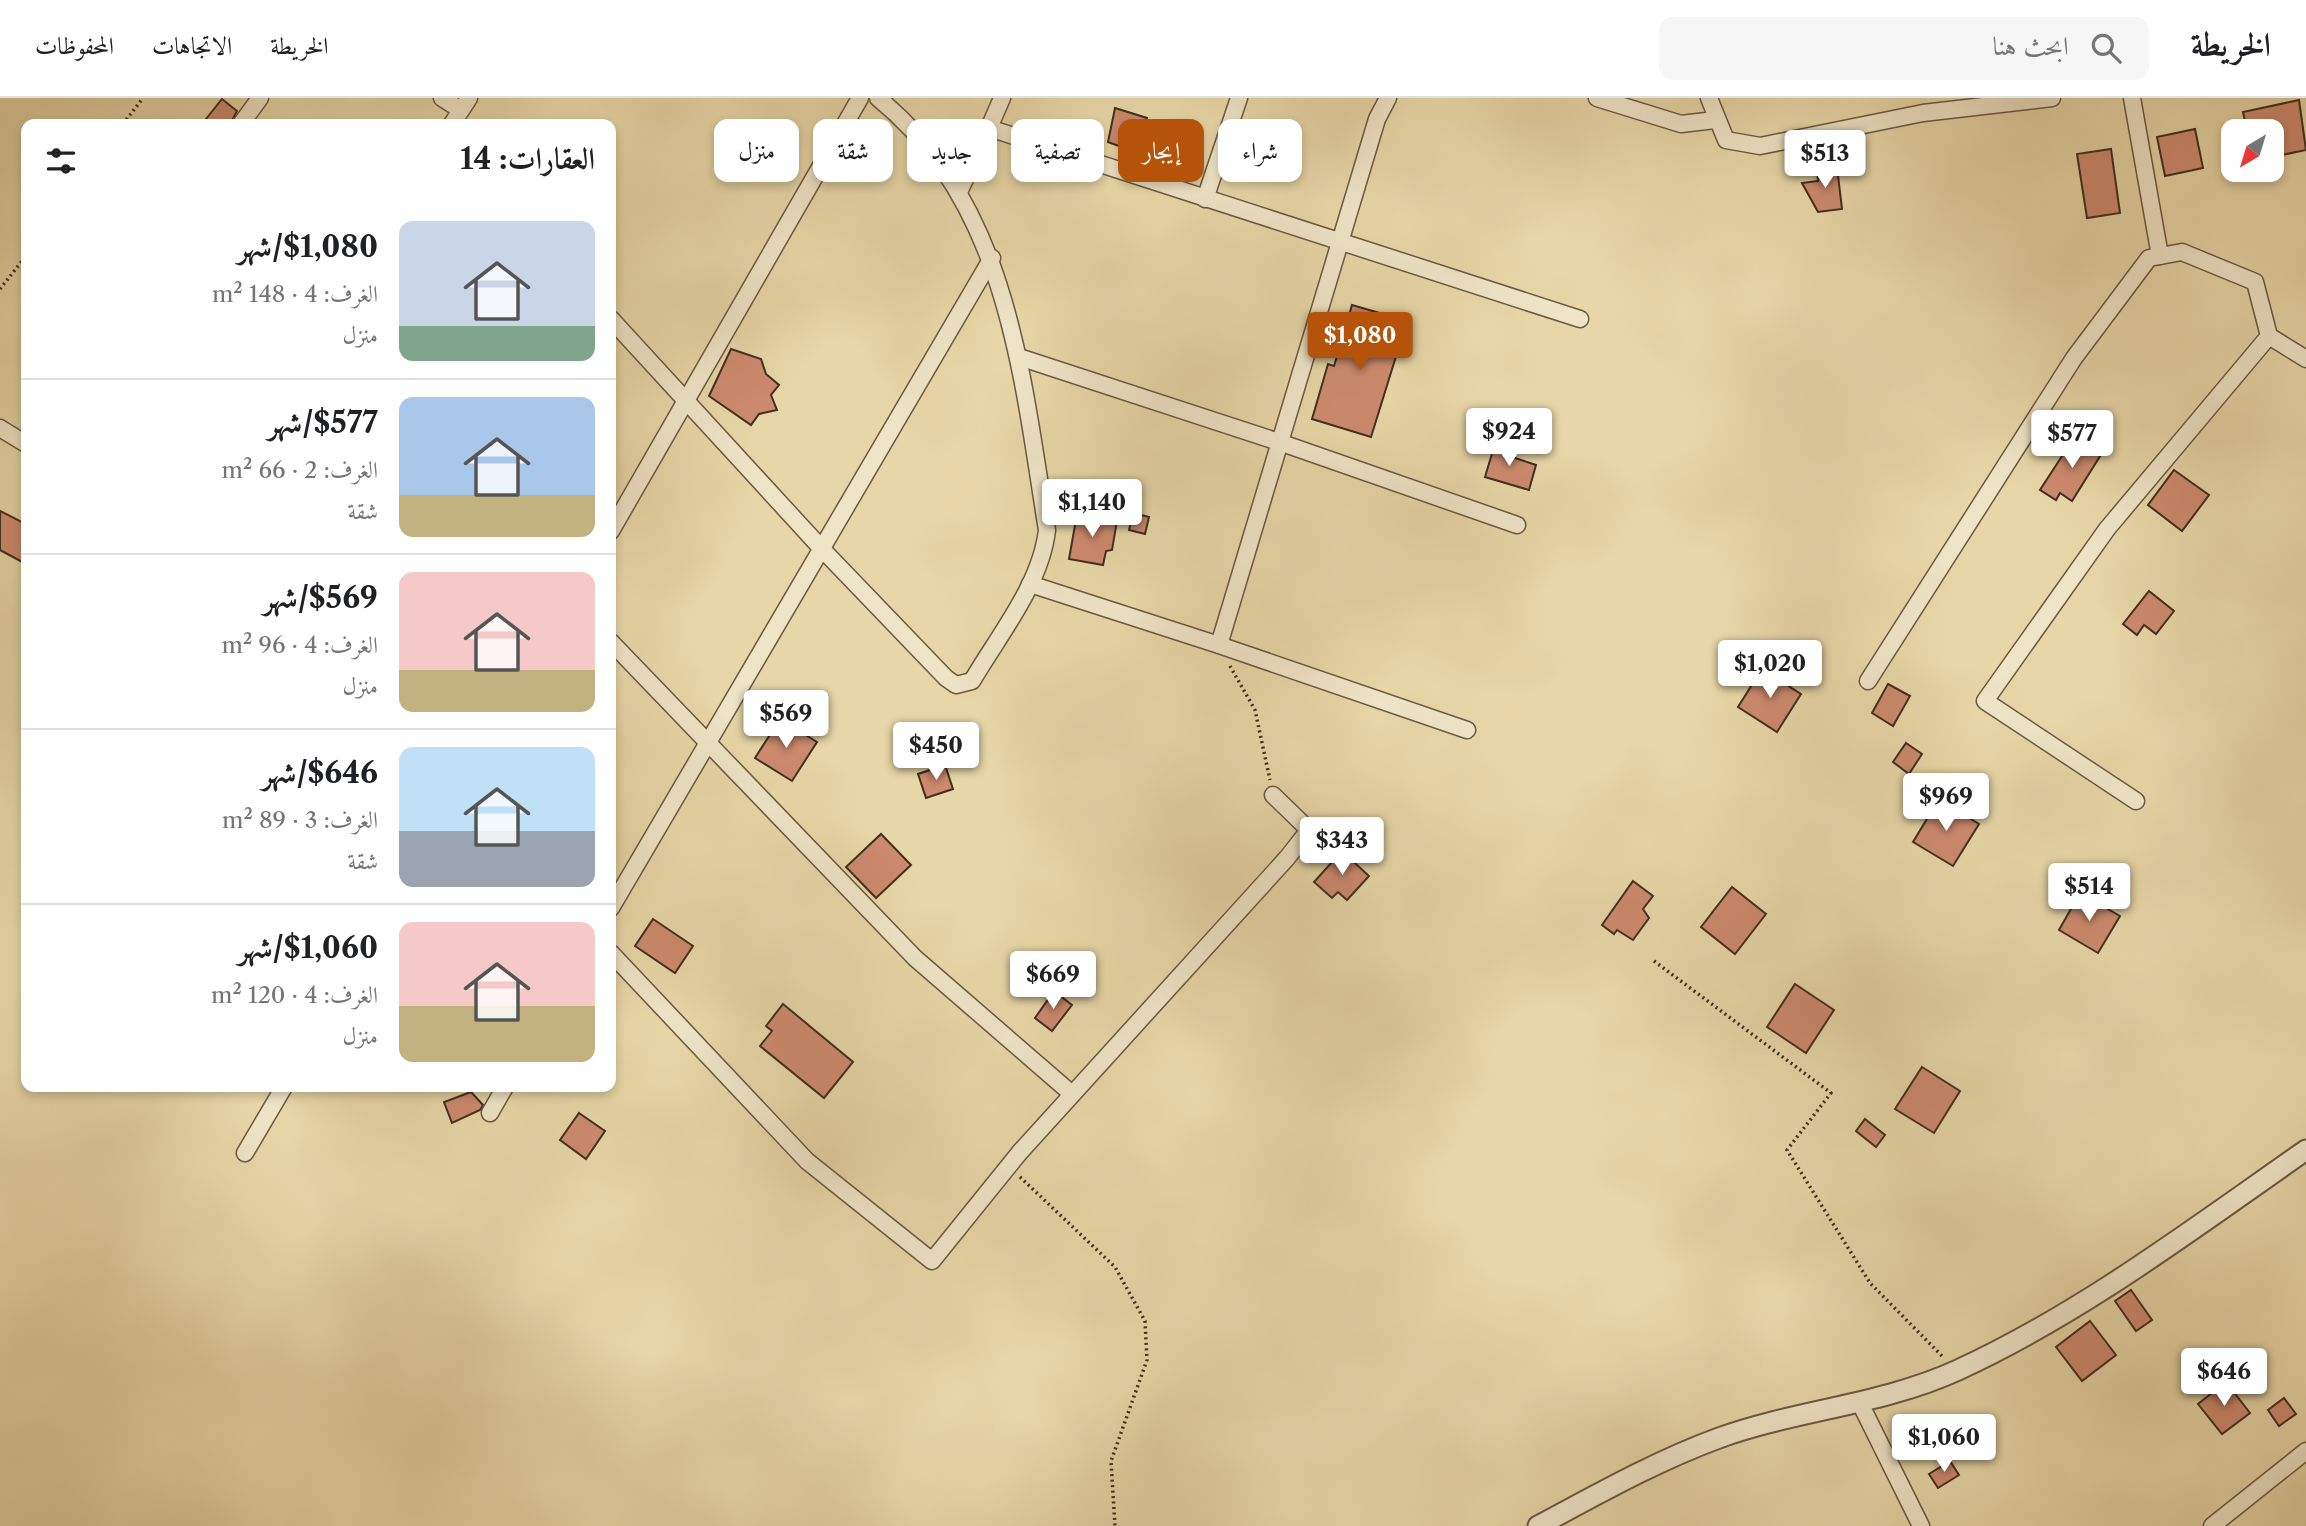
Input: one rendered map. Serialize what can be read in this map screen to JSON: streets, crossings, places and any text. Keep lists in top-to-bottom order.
{
  "north": "bottom left",
  "page": {
    "header": "الخريطة",
    "search": "ابحث هنا",
    "nav": ["الخريطة", "الاتجاهات", "المحفوظات"],
    "chip": [
      "شراء",
      "إيجار",
      "تصفية",
      "جديد",
      "شقة",
      "منزل"
    ],
    "heading": "العقارات: 14",
    "price": [
      "$513",
      "$1,080",
      "$924",
      "$577",
      "$1,140",
      "$1,020",
      "$569",
      "$450",
      "$969",
      "$343",
      "$514",
      "$669",
      "$646",
      "$1,060"
    ],
    "list": [
      {
        "name": "$1,080/شهر",
        "note": "الغرف: 4 · 148 m² · منزل"
      },
      {
        "name": "$577/شهر",
        "note": "الغرف: 2 · 66 m² · شقة"
      },
      {
        "name": "$569/شهر",
        "note": "الغرف: 4 · 96 m² · منزل"
      },
      {
        "name": "$646/شهر",
        "note": "الغرف: 3 · 89 m² · شقة"
      },
      {
        "name": "$1,060/شهر",
        "note": "الغرف: 4 · 120 m² · منزل"
      }
    ]
  }
}
